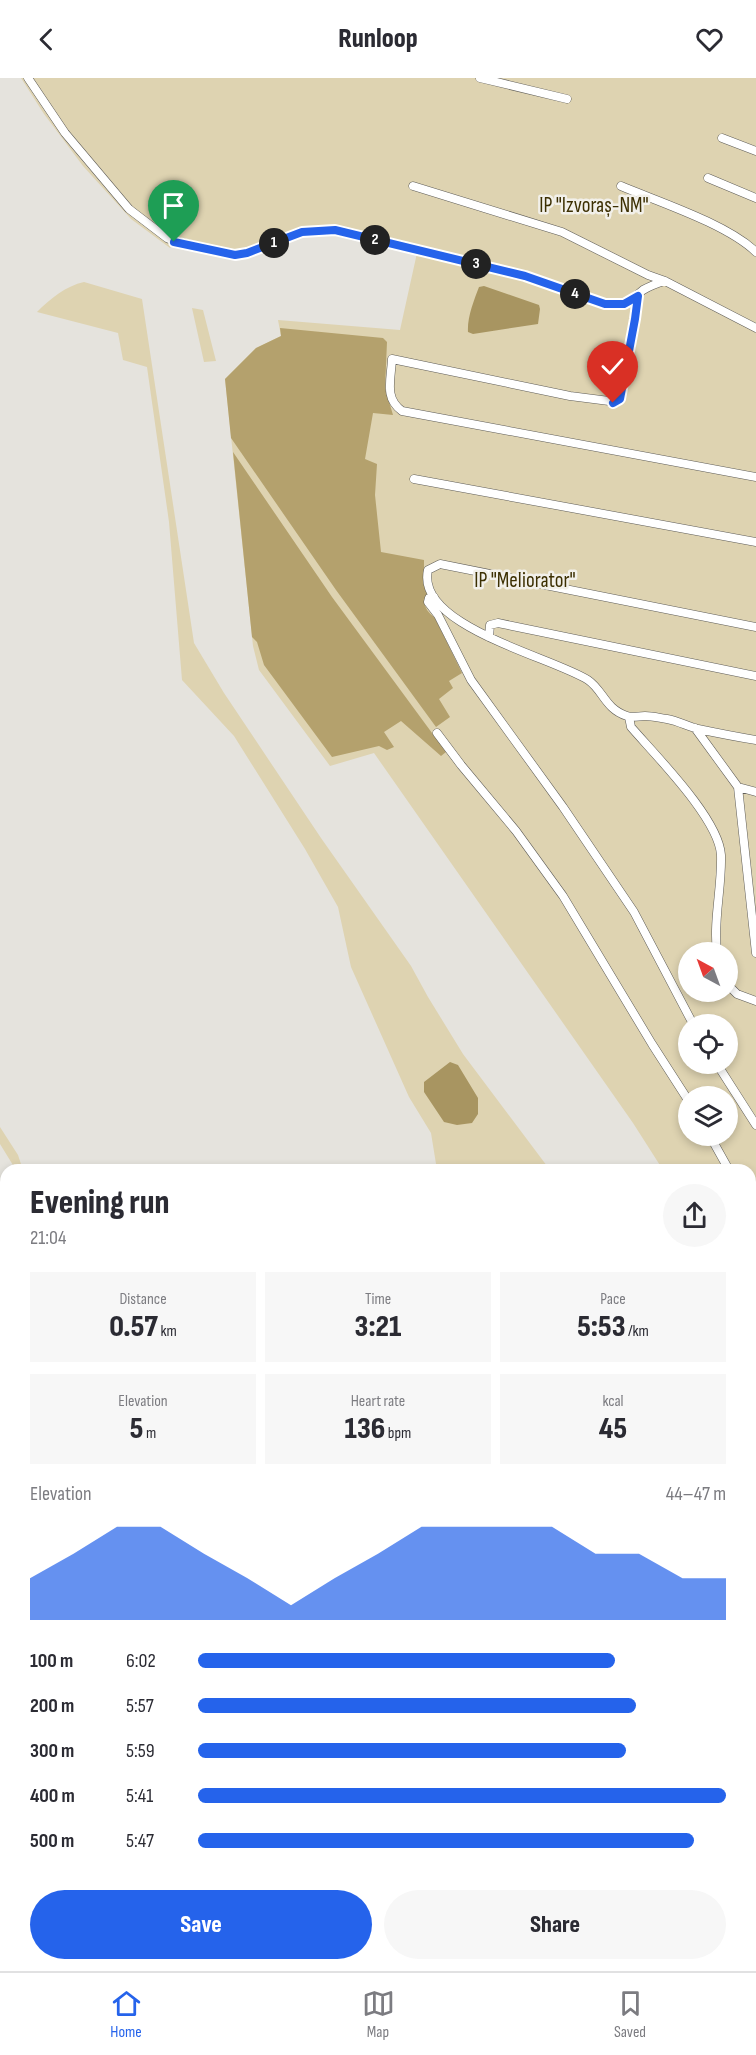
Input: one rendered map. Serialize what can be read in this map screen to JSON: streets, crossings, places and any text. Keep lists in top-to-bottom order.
{
  "parks": ["IP \"Izvoraș-NM\"", "IP \"Meliorator\""],
  "north": "top left",
  "page": {
    "header": "Runloop",
    "pins": [
      "2",
      "1",
      "3",
      "4"
    ],
    "heading": ["Evening run", "21:04"],
    "stats": [
      ["Distance", "0.57 km"],
      ["Time", "3:21"],
      ["Pace", "5:53 /km"],
      ["Elevation", "5 m"],
      ["Heart rate", "136 bpm"],
      ["kcal", "45"]
    ],
    "chart": ["Elevation", "44–47 m"],
    "list": [
      {
        "name": "100 m",
        "note": "6:02"
      },
      {
        "name": "200 m",
        "note": "5:57"
      },
      {
        "name": "300 m",
        "note": "5:59"
      },
      {
        "name": "400 m",
        "note": "5:41"
      },
      {
        "name": "500 m",
        "note": "5:47"
      }
    ],
    "buttons": ["Save", "Share"],
    "tabs": ["Home", "Map", "Saved"]
  }
}
